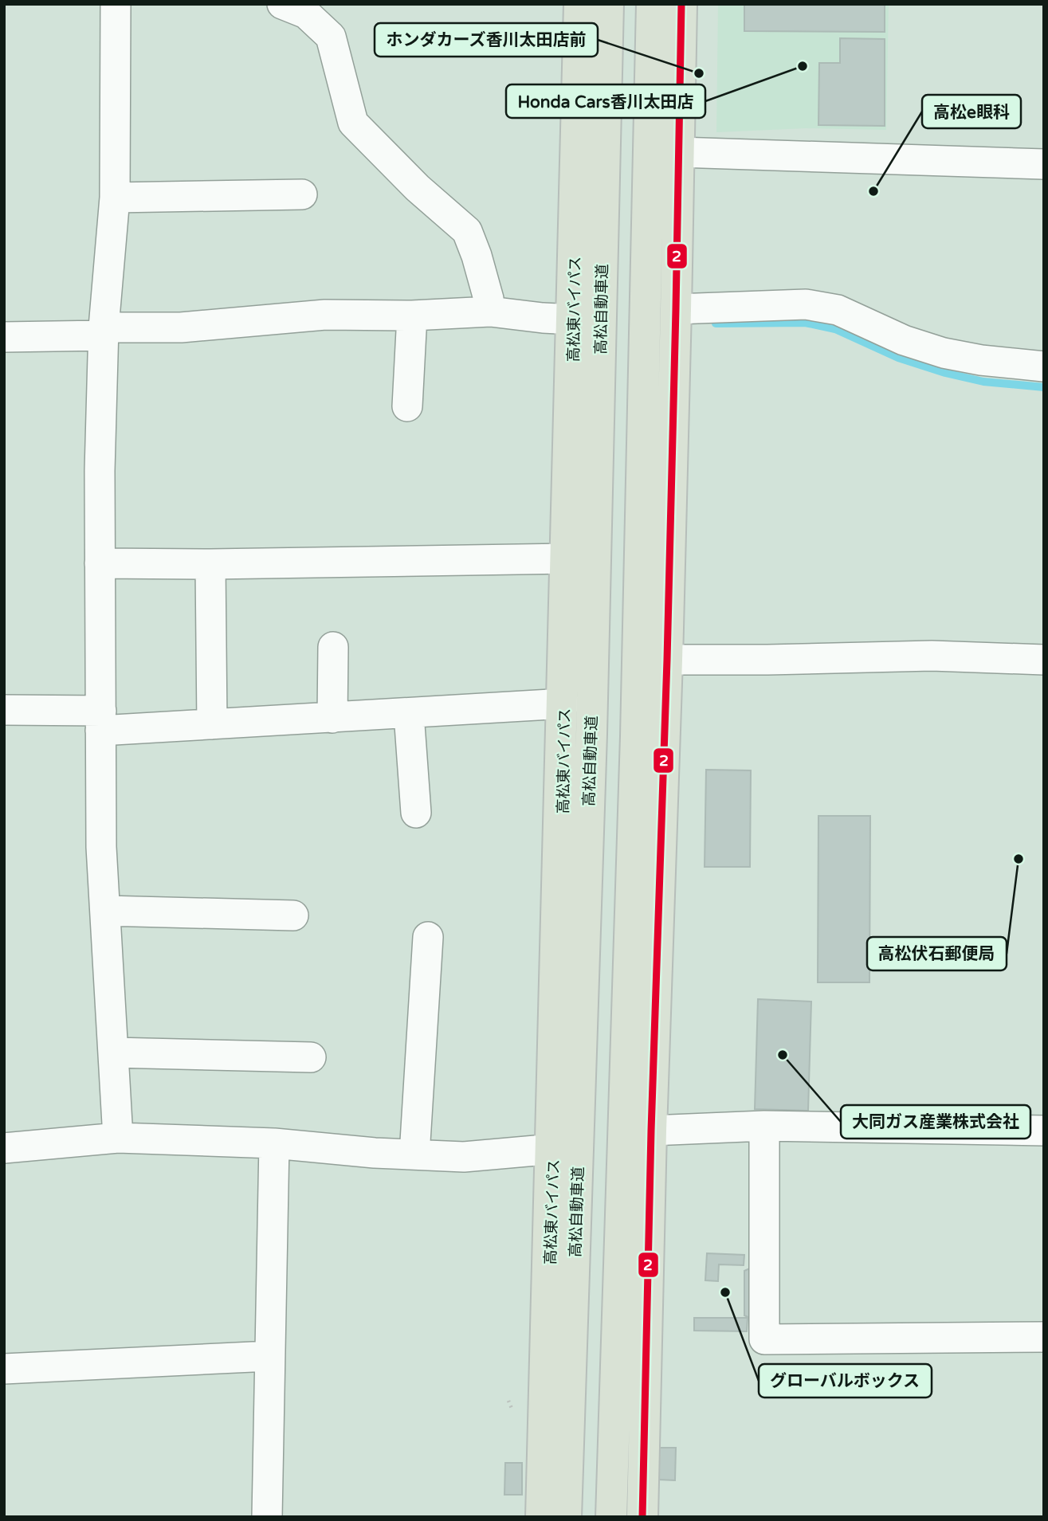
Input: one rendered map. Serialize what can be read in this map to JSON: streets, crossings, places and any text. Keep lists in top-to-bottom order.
{
  "streets": {
    "highway": ["高松東バイパス", "高松自動車道"]
  },
  "places": [
    "Honda Cars香川太田店",
    "ホンダカーズ香川太田店前",
    "高松e眼科",
    "高松伏石郵便局",
    "大同ガス産業株式会社",
    "グローバルボックス"
  ],
  "lines": ["transit line 2"]
}
